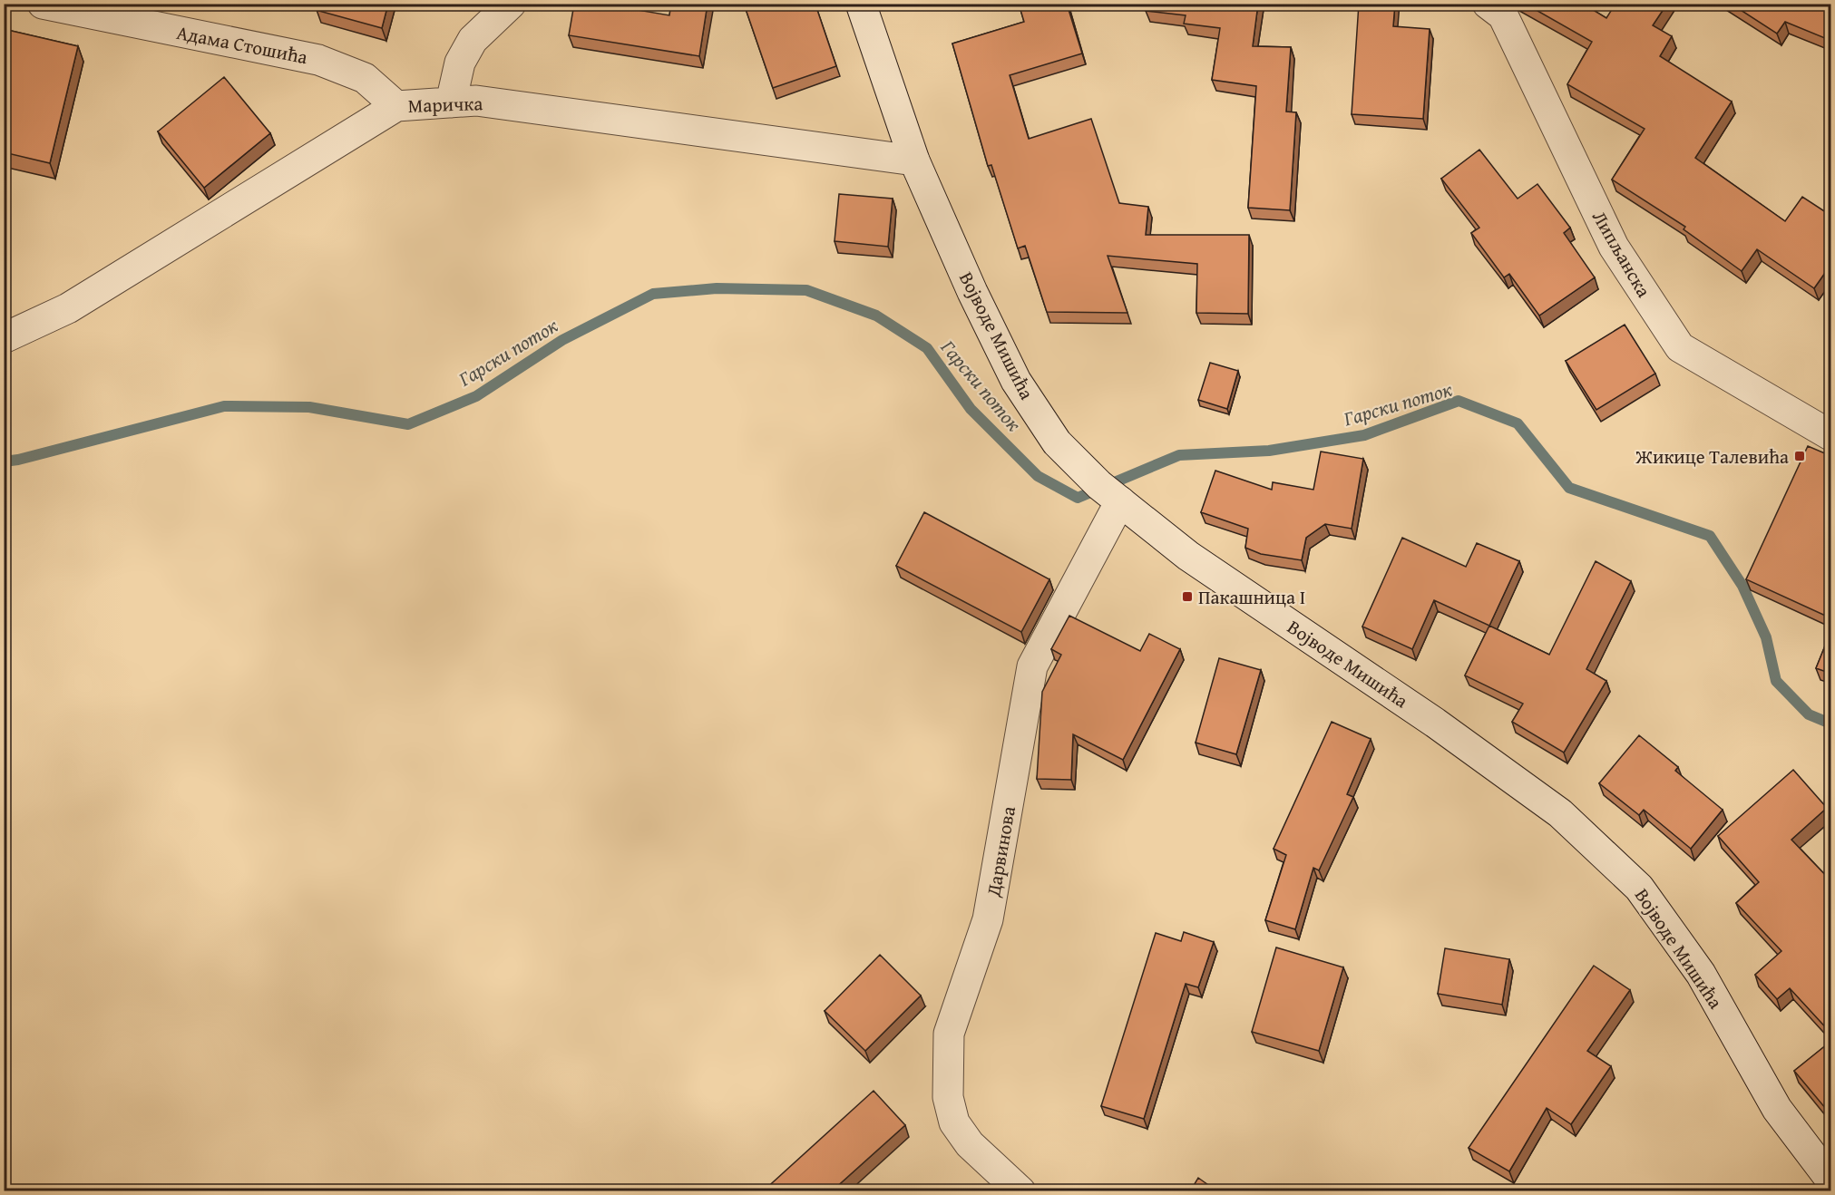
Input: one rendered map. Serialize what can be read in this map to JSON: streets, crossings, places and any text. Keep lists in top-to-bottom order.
{
  "streets": {
    "street": [
      "Адама Стошића",
      "Маричка",
      "Липљанска",
      "Војводе Мишића",
      "Дарвинова"
    ]
  },
  "crossings": [
    ["Адама Стошића", "Маричка"],
    ["Маричка", "Војводе Мишића"],
    ["Војводе Мишића", "Дарвинова"]
  ],
  "water": ["Гарски поток"],
  "places": {
    "transit": ["Жикице Талевића", "Пакашница I"]
  }
}
